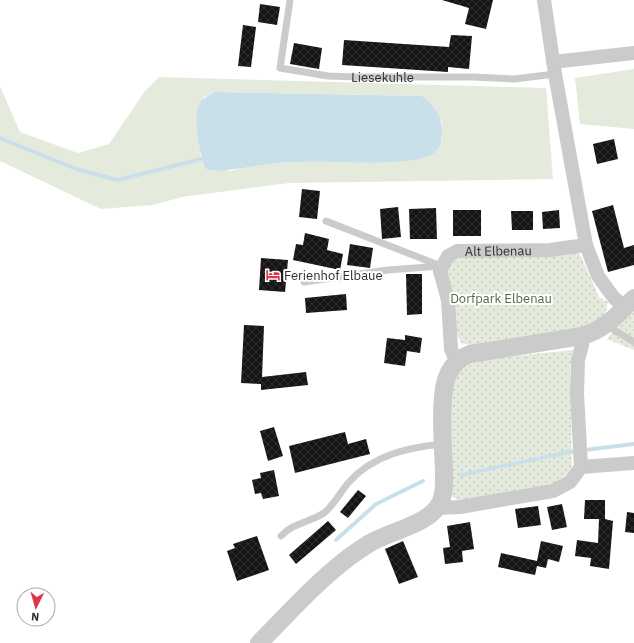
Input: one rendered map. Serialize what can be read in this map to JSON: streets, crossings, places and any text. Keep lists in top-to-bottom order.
{
  "streets": {
    "street": ["Alt Elbenau"],
    "lane": ["Liesekuhle"]
  },
  "parks": ["Dorfpark Elbenau"],
  "places": {
    "hotel": ["Ferienhof Elbaue"]
  },
  "north": "bottom"
}
